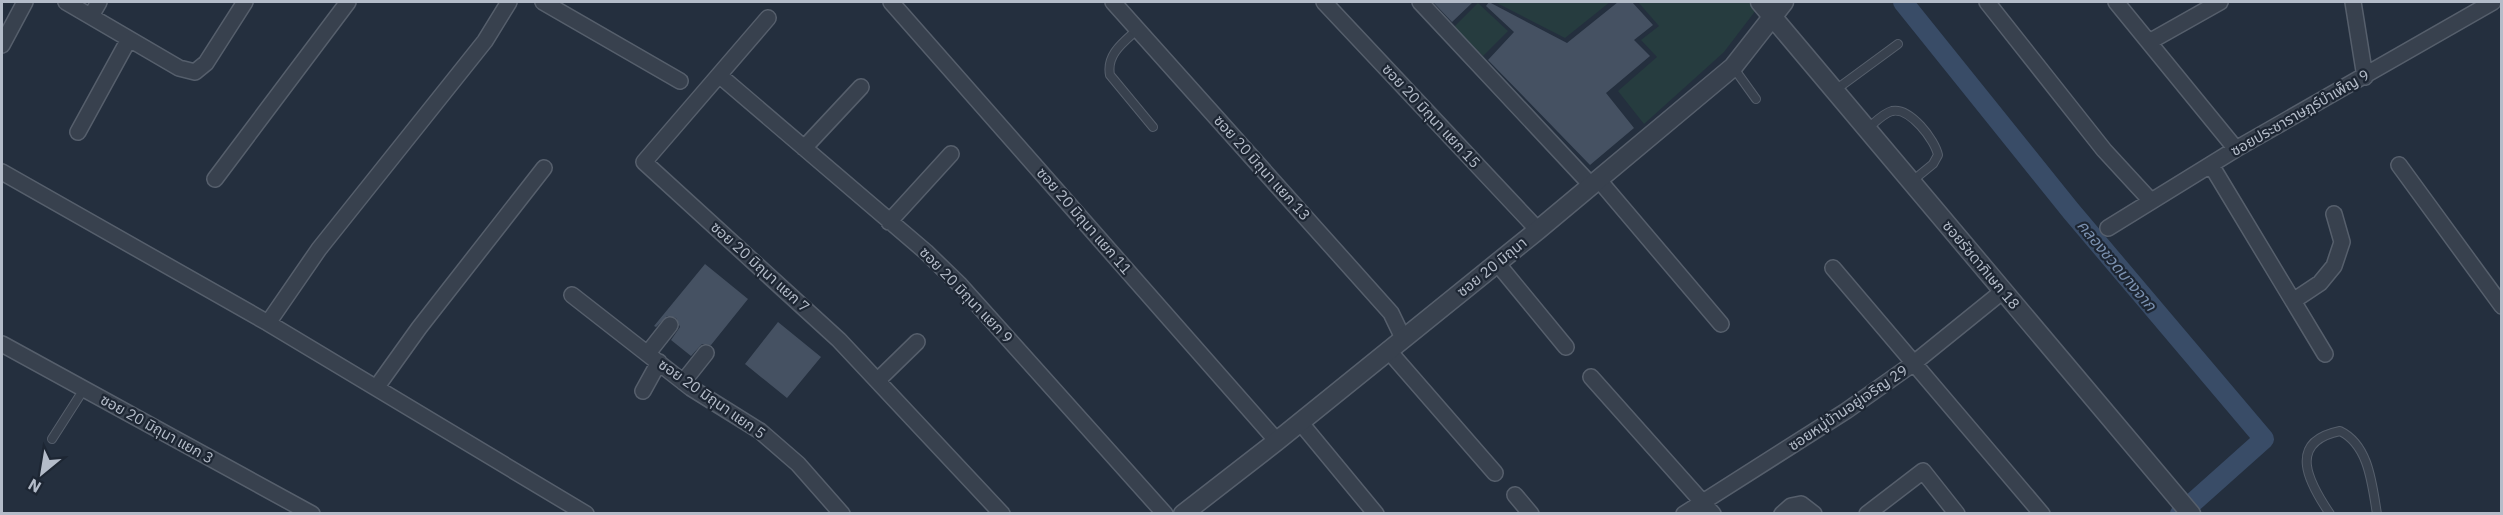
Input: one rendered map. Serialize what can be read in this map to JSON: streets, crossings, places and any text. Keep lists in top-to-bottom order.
{
  "streets": {
    "street": [
      "ซอยประชาราษฎร์บำเพ็ญ 9",
      "ซอย 20 มิถุนา แยก 15",
      "ซอย 20 มิถุนา แยก 13",
      "ซอย 20 มิถุนา แยก 11",
      "ซอยรัชดาภิเษก 18",
      "ซอย 20 มิถุนา แยก 7",
      "ซอย 20 มิถุนา",
      "ซอย 20 มิถุนา แยก 9",
      "ซอย 20 มิถุนา แยก 5",
      "ซอยหมู่บ้านอยู่เจริญ 29",
      "ซอย 20 มิถุนา แยก 3"
    ]
  },
  "crossings": [
    ["ซอย 20 มิถุนา แยก 15", "ซอย 20 มิถุนา"],
    ["ซอย 20 มิถุนา แยก 13", "ซอย 20 มิถุนา"],
    ["ซอย 20 มิถุนา แยก 11", "ซอย 20 มิถุนา"],
    ["ซอยรัชดาภิเษก 18", "ซอย 20 มิถุนา"],
    ["ซอยรัชดาภิเษก 18", "ซอยหมู่บ้านอยู่เจริญ 29"],
    ["ซอย 20 มิถุนา แยก 7", "ซอย 20 มิถุนา แยก 9"]
  ],
  "water": ["คลองชวดบางจาก"],
  "north": "bottom left"
}
